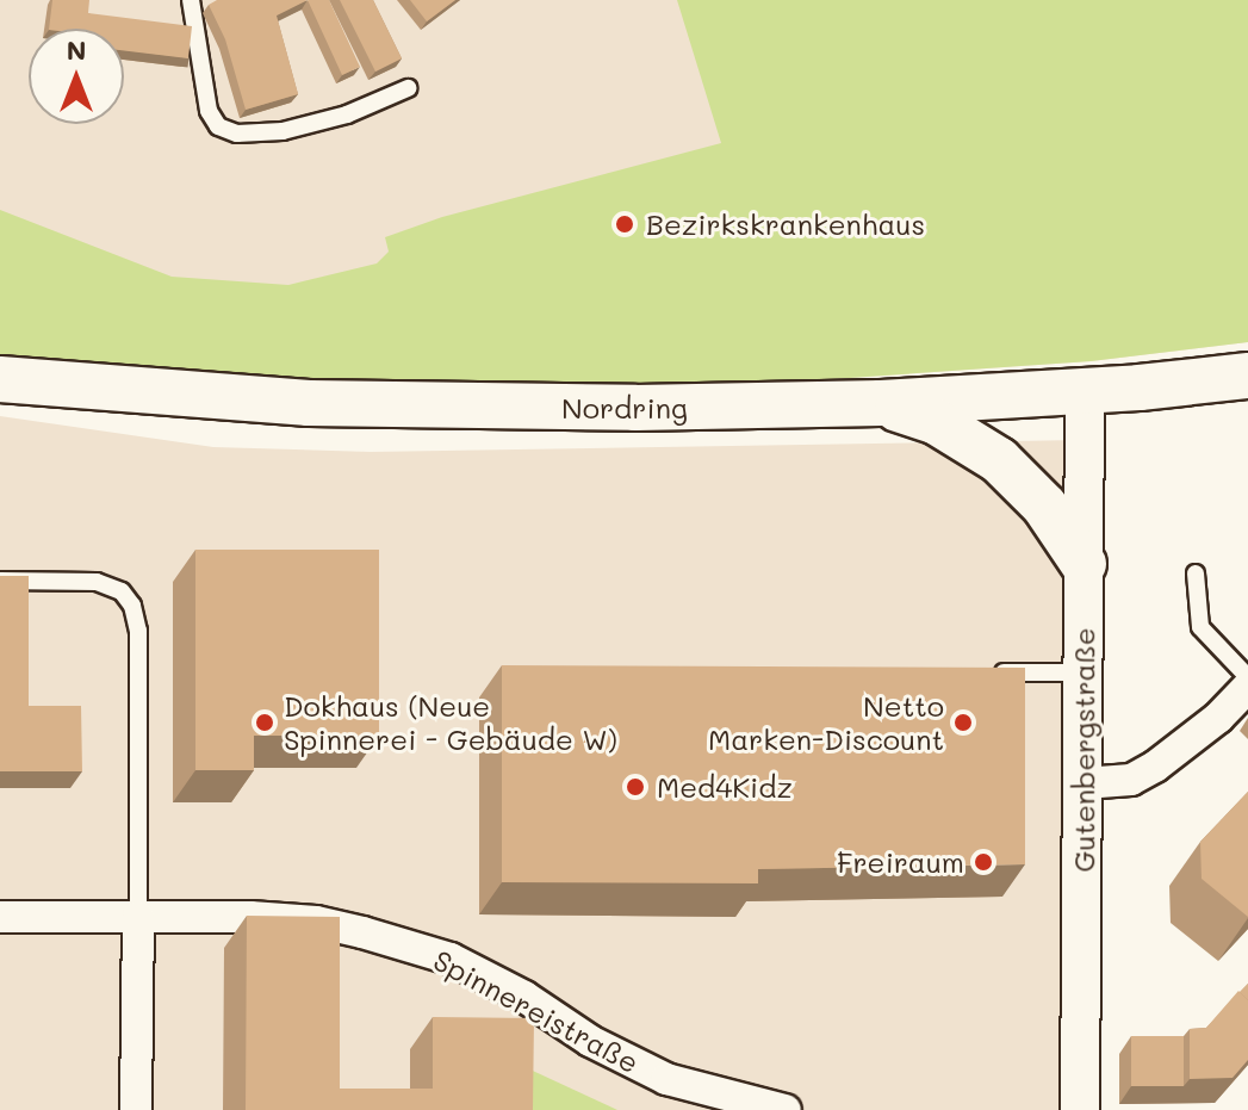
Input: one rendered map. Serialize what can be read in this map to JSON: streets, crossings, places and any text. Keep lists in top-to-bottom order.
{
  "streets": {
    "main road": ["Nordring"],
    "street": ["Gutenbergstraße", "Spinnereistraße"]
  },
  "crossings": [
    ["Nordring", "Gutenbergstraße"]
  ],
  "places": [
    "Bezirkskrankenhaus",
    "Dokhaus (Neue Spinnerei - Gebäude W)",
    "Netto Marken-Discount",
    "Med4Kidz",
    "Freiraum"
  ],
  "north": "top"
}
